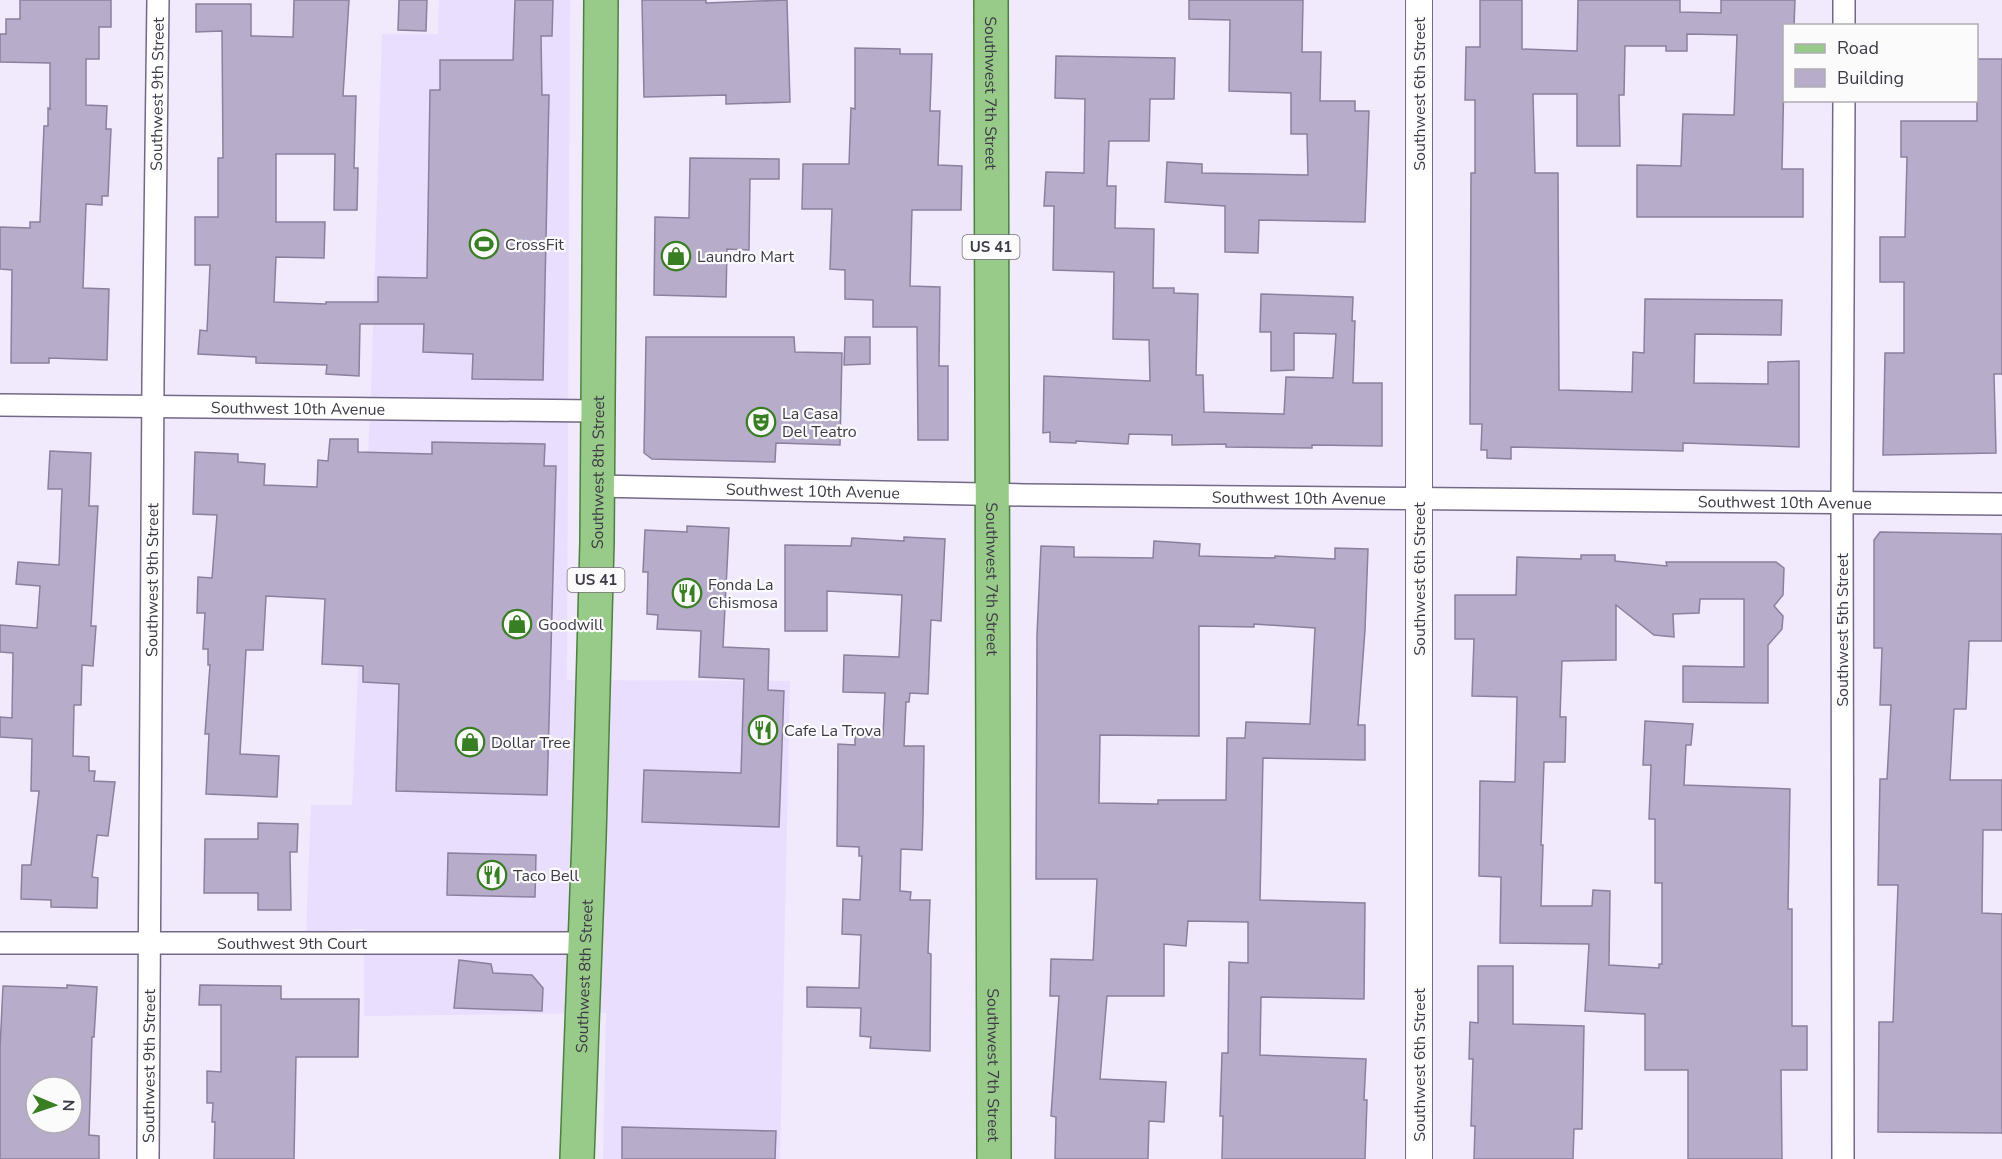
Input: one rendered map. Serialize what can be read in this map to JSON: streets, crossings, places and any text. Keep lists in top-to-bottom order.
{
  "streets": {
    "main road": ["Southwest 7th Street", "US 41", "Southwest 8th Street"],
    "street": [
      "Southwest 9th Street",
      "Southwest 6th Street",
      "Southwest 10th Avenue",
      "Southwest 5th Street",
      "Southwest 9th Court"
    ]
  },
  "crossings": [
    ["Southwest 9th Street", "Southwest 10th Avenue"],
    ["Southwest 9th Street", "Southwest 9th Court"],
    ["Southwest 7th Street", "Southwest 10th Avenue"],
    ["Southwest 6th Street", "Southwest 10th Avenue"],
    ["Southwest 10th Avenue", "Southwest 8th Street"],
    ["Southwest 10th Avenue", "Southwest 5th Street"],
    ["Southwest 8th Street", "Southwest 9th Court"]
  ],
  "places": {
    "sports": ["CrossFit"],
    "shop": ["Laundro Mart", "Goodwill", "Dollar Tree"],
    "theatre": ["La Casa Del Teatro"],
    "restaurant": ["Fonda La Chismosa", "Cafe La Trova", "Taco Bell"]
  },
  "legend": ["Road", "Building"],
  "north": "right"
}
